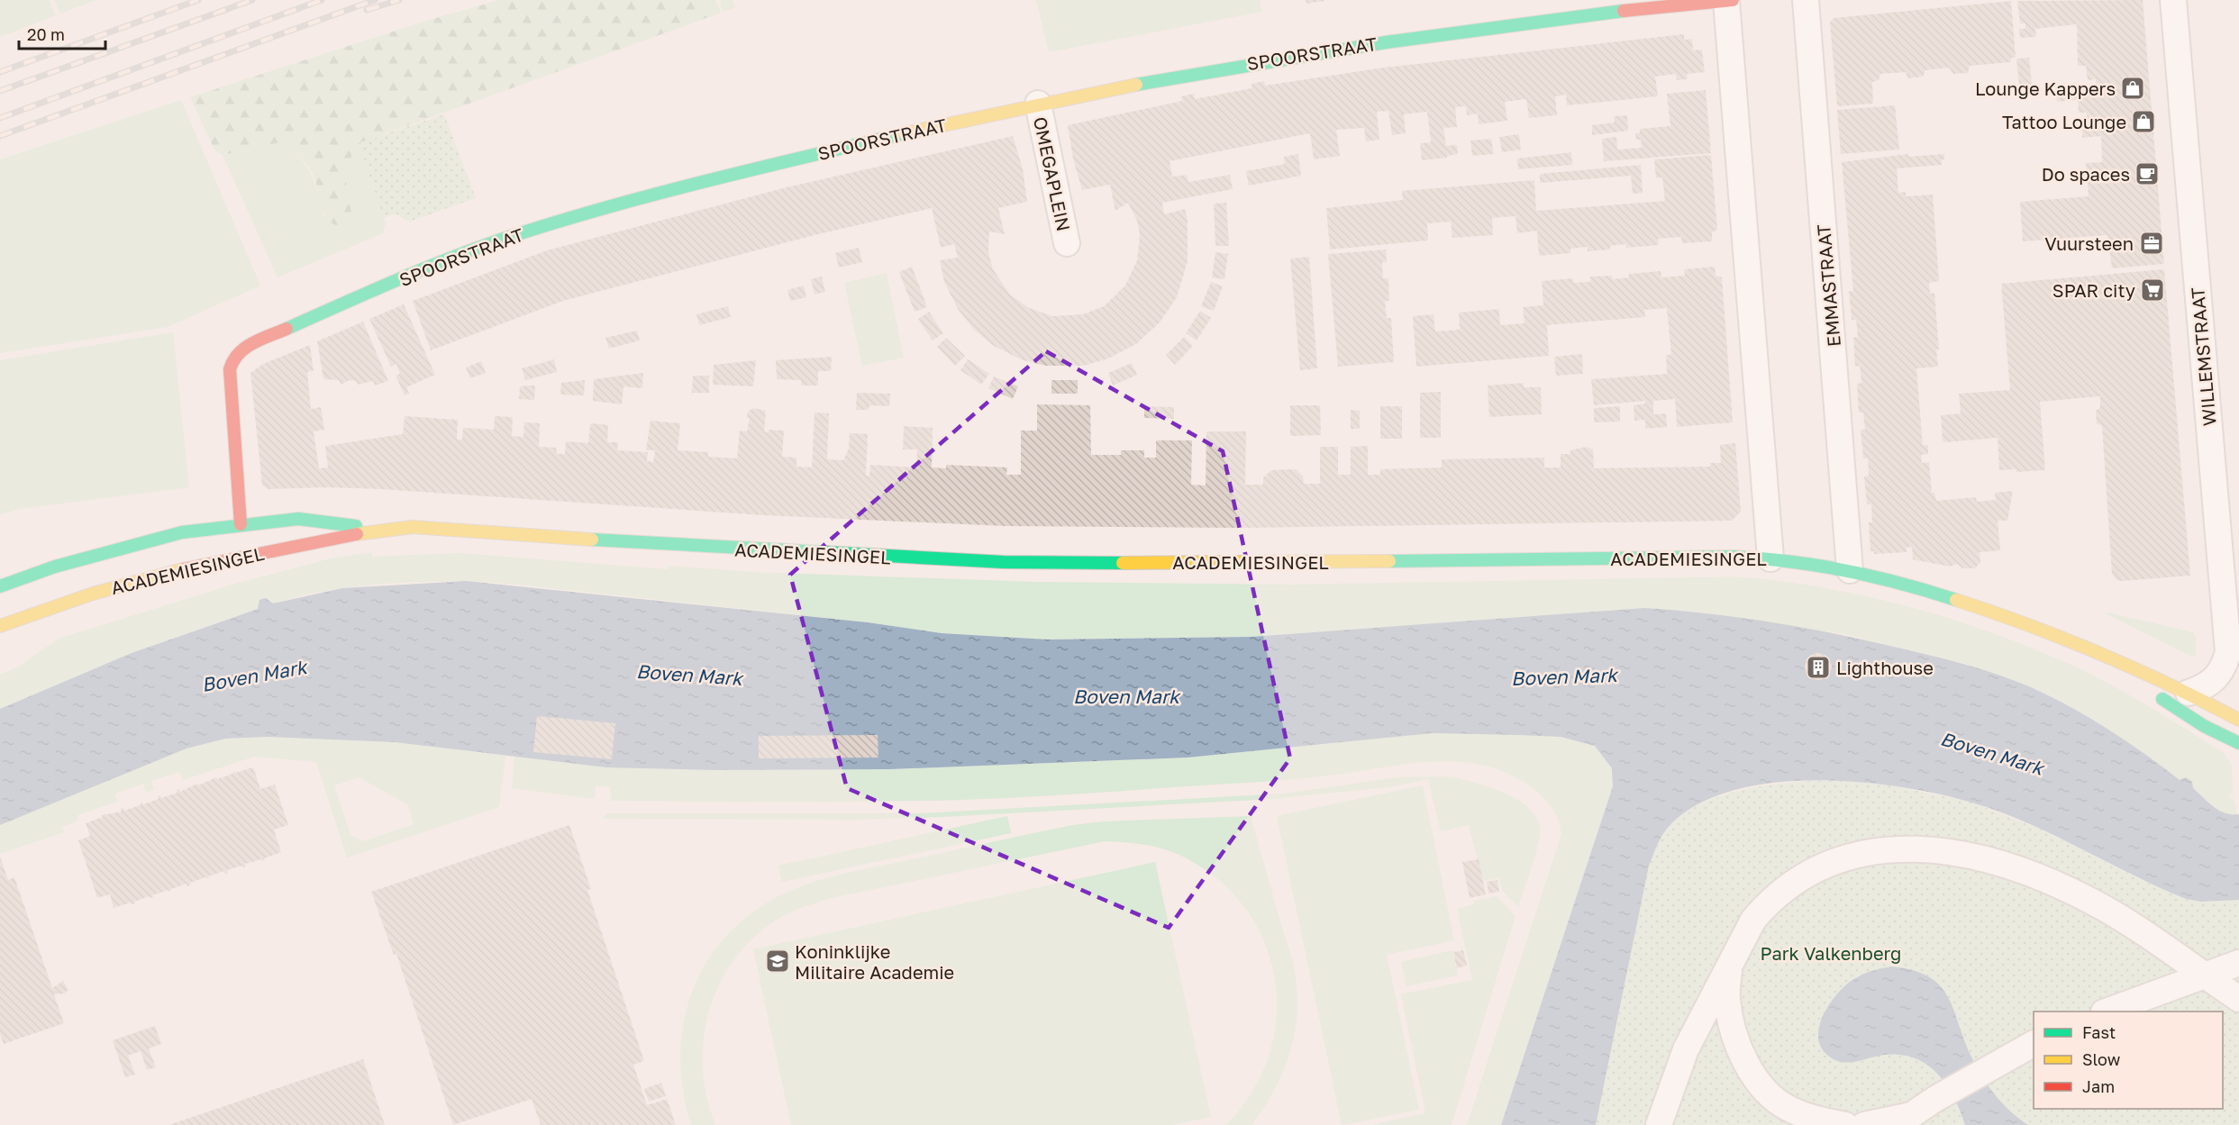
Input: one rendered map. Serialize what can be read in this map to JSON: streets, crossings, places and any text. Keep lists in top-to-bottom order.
{
  "streets": {
    "street": [
      "SPOORSTRAAT",
      "OMEGAPLEIN",
      "EMMASTRAAT",
      "WILLEMSTRAAT",
      "ACADEMIESINGEL"
    ]
  },
  "crossings": [
    ["SPOORSTRAAT", "OMEGAPLEIN"],
    ["SPOORSTRAAT", "ACADEMIESINGEL"],
    ["EMMASTRAAT", "ACADEMIESINGEL"],
    ["WILLEMSTRAAT", "ACADEMIESINGEL"]
  ],
  "water": ["Boven Mark"],
  "parks": ["Park Valkenberg"],
  "places": {
    "shop": ["Lounge Kappers", "Tattoo Lounge"],
    "cafe": ["Do spaces"],
    "office": ["Vuursteen"],
    "supermarket": ["SPAR city"],
    "building": ["Lighthouse"],
    "school or university": ["Koninklijke Militaire Academie"]
  },
  "legend": ["Fast", "Slow", "Jam"],
  "scale_bar": "20 m"
}
